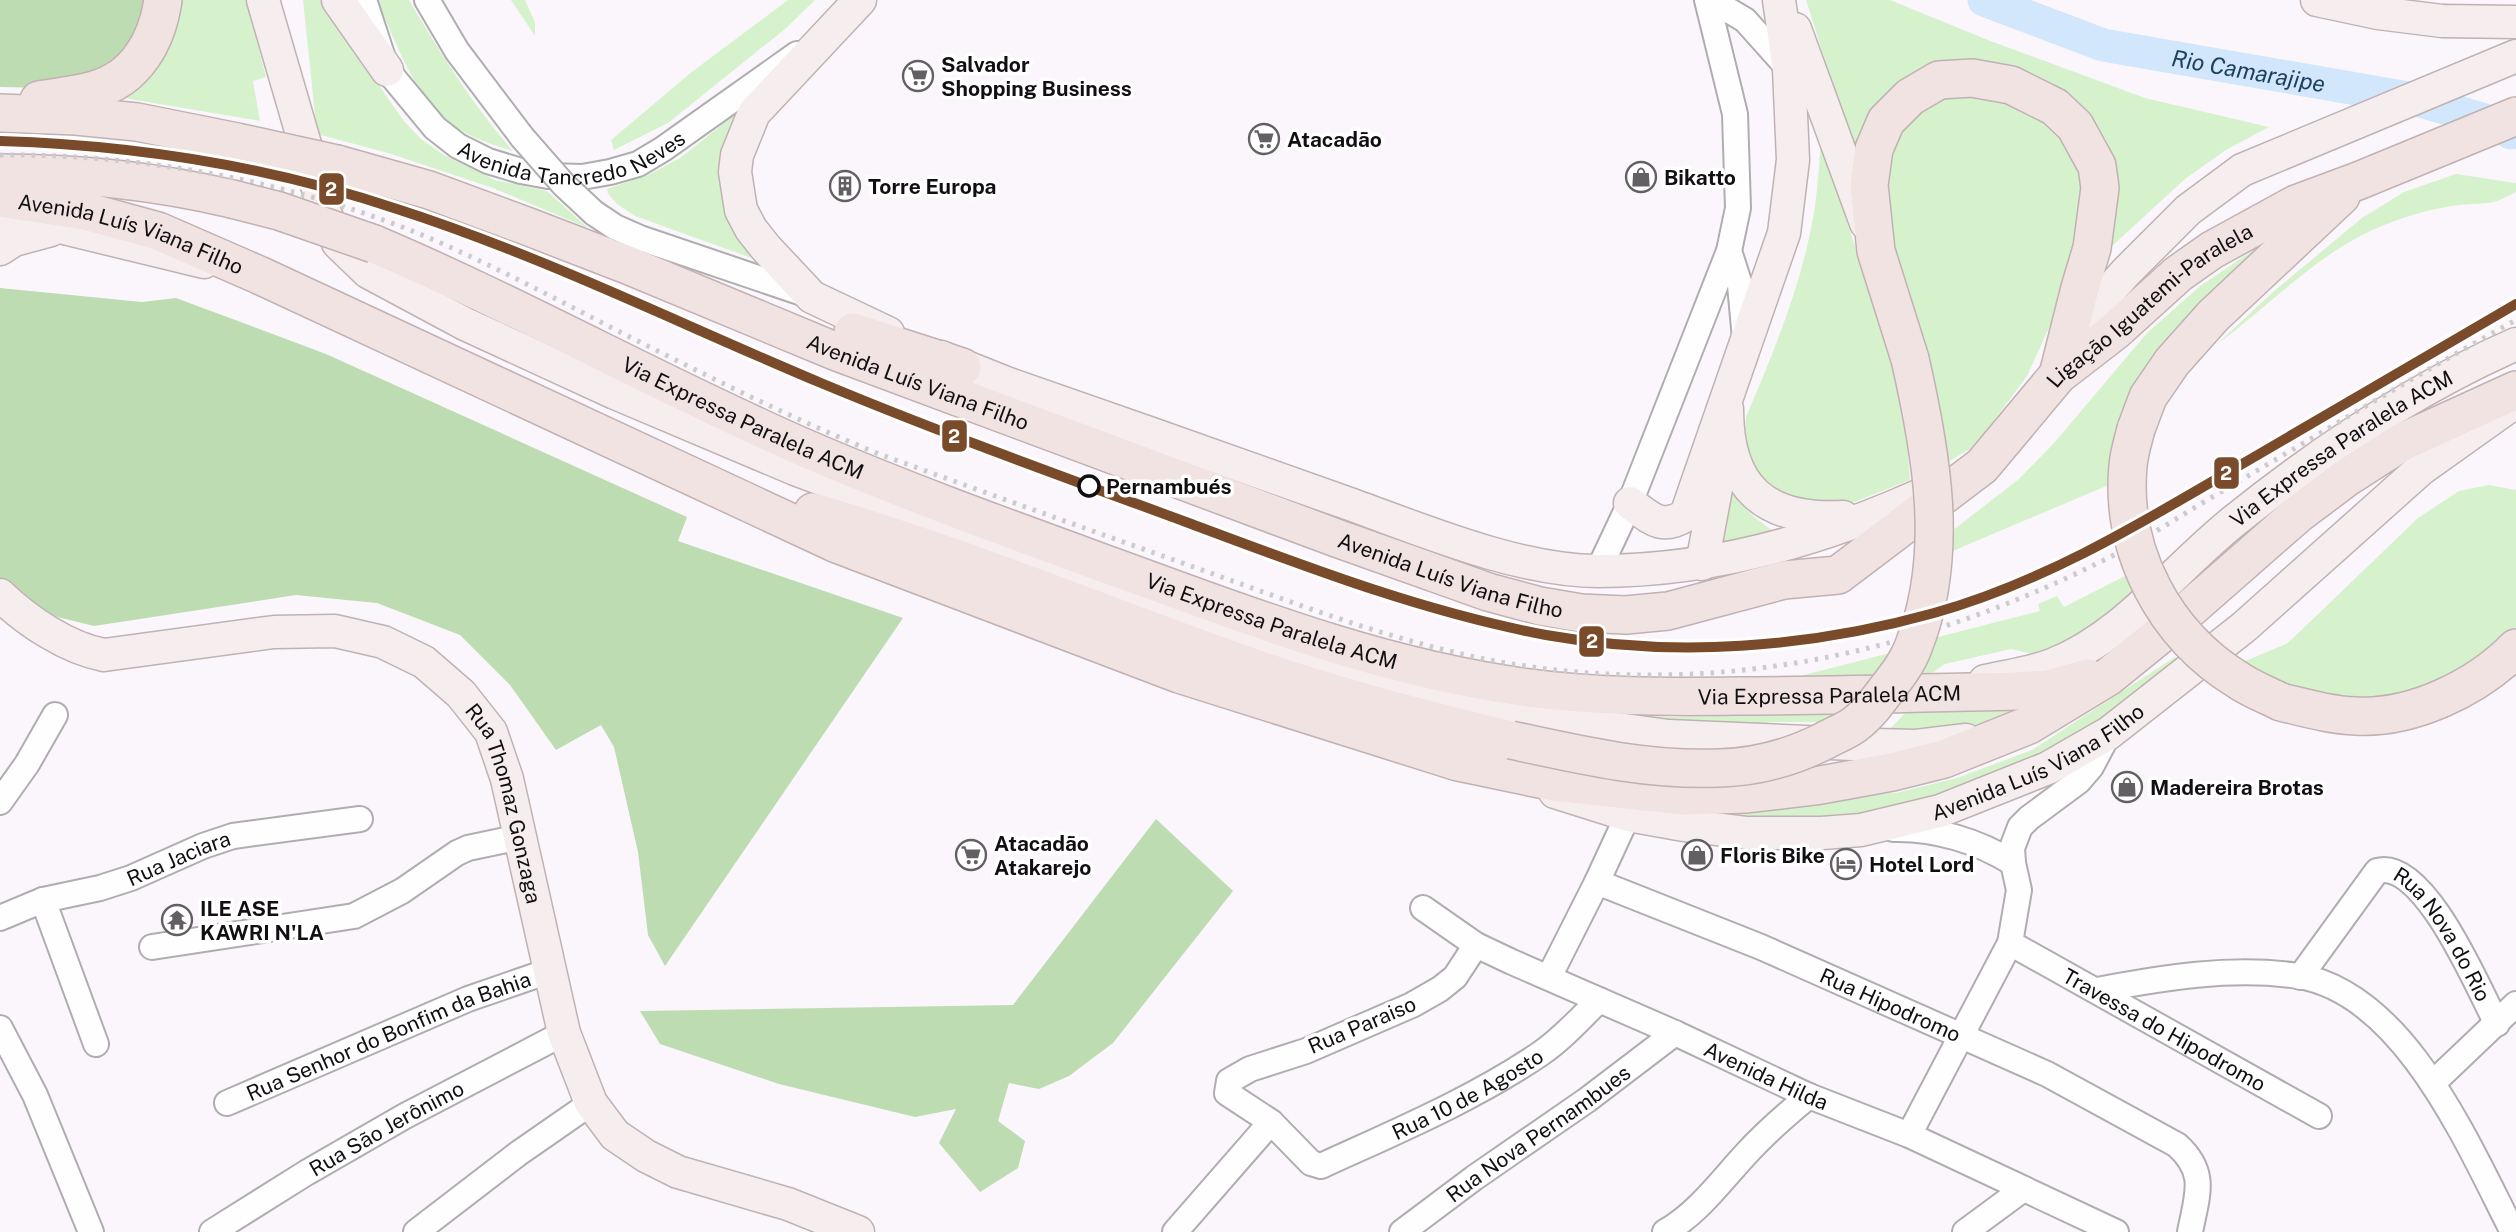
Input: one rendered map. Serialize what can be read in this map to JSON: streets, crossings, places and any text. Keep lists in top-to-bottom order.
{
  "streets": {
    "highway": ["Avenida Luís Viana Filho", "Ligação Iguatemi-Paralela", "Via Expressa Paralela ACM"],
    "main road": ["Rua Thomaz Gonzaga"],
    "street": [
      "Avenida Tancredo Neves",
      "Rua Jaciara",
      "Rua Nova do Rio",
      "Rua Hipodromo",
      "Rua Paraiso",
      "Travessa do Hipodromo",
      "Rua Senhor do Bonfim da Bahia",
      "Avenida Hilda",
      "Rua 10 de Agosto",
      "Rua São Jerônimo",
      "Rua Nova Pernambues"
    ]
  },
  "crossings": [
    ["Avenida Luís Viana Filho", "Ligação Iguatemi-Paralela"],
    ["Rua Thomaz Gonzaga", "Rua Senhor do Bonfim da Bahia"],
    ["Rua Thomaz Gonzaga", "Rua São Jerônimo"],
    ["Rua Paraiso", "Avenida Hilda"],
    ["Rua Paraiso", "Rua 10 de Agosto"],
    ["Avenida Hilda", "Rua 10 de Agosto"],
    ["Avenida Hilda", "Rua Nova Pernambues"]
  ],
  "water": ["Rio Camarajipe"],
  "places": {
    "supermarket": ["Salvador Shopping Business", "Atacadão", "Atacadão Atakarejo"],
    "shop": ["Bikatto", "Madereira Brotas", "Floris Bike"],
    "building": ["Torre Europa"],
    "other": ["Pernambués"],
    "hotel": ["Hotel Lord"],
    "temple": ["ILE ASE KAWRI N'LA"]
  },
  "lines": ["transit line 2"]
}
